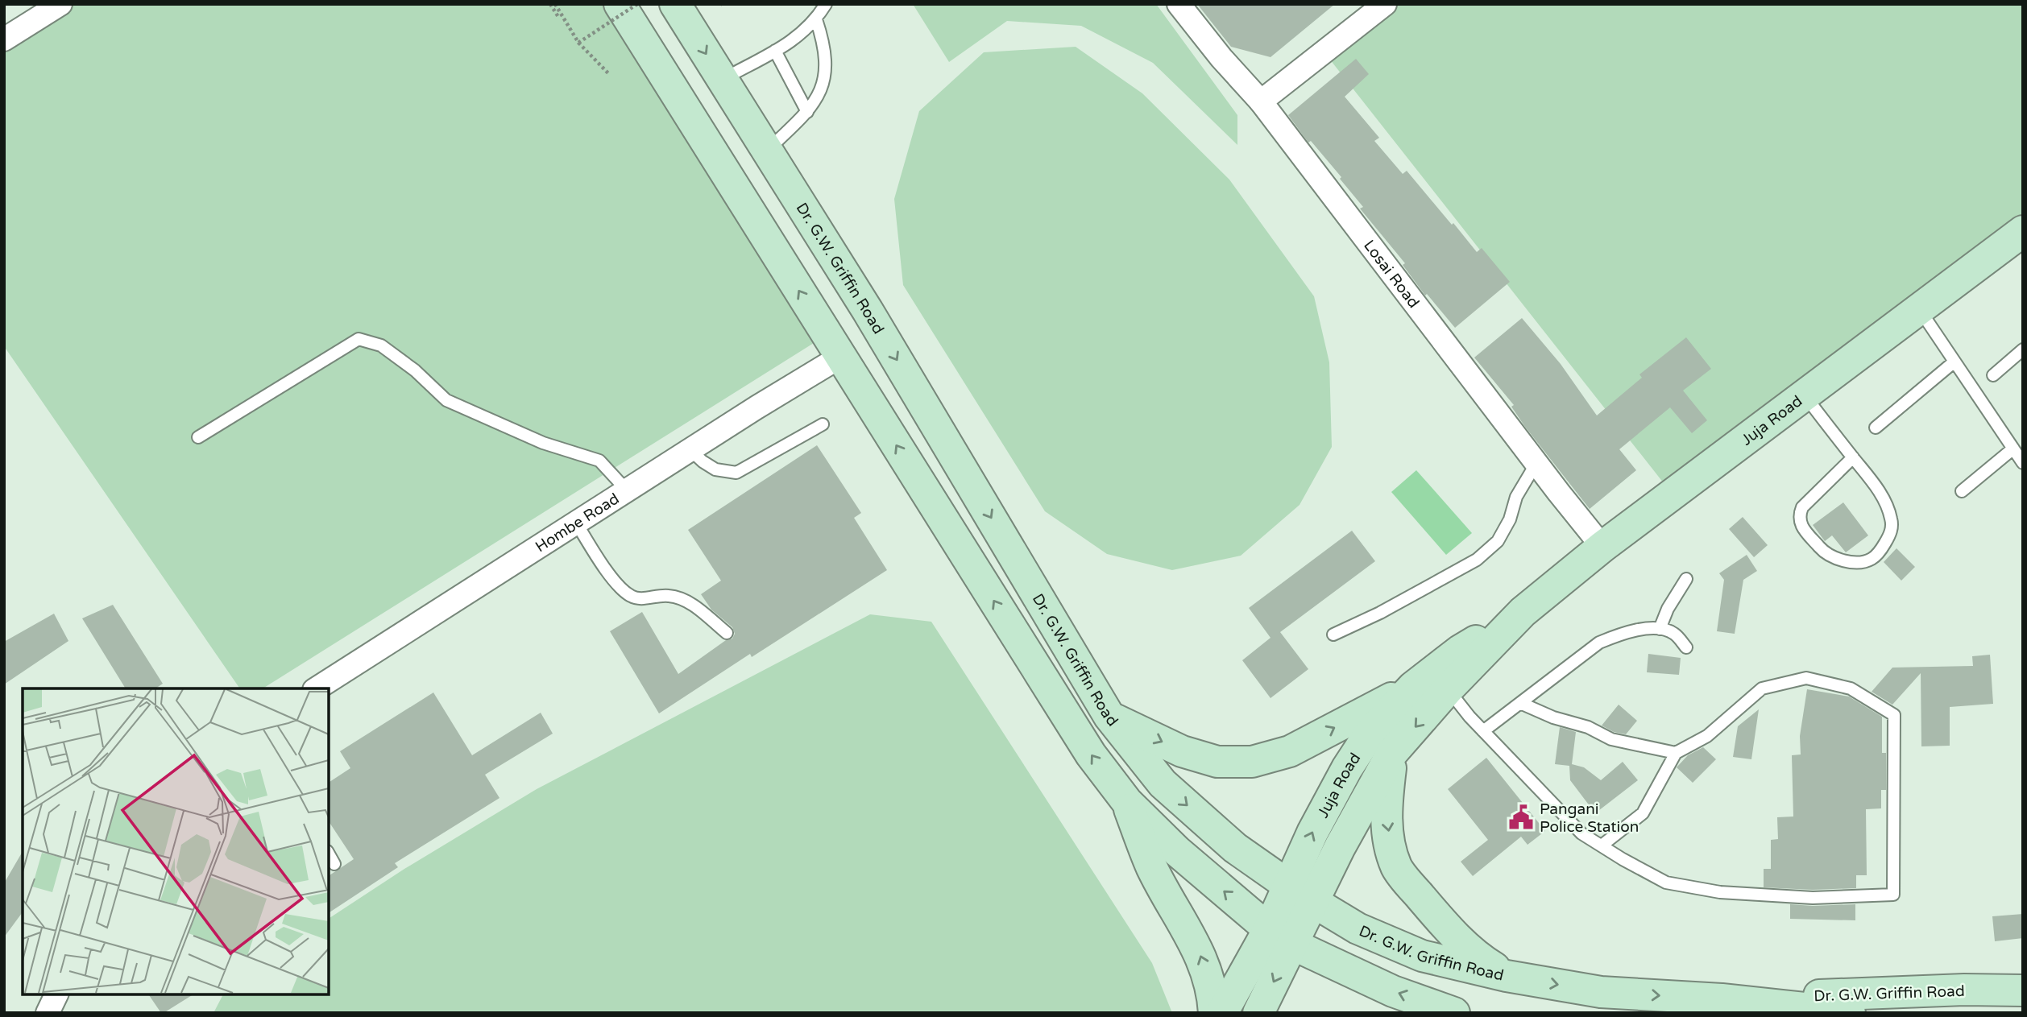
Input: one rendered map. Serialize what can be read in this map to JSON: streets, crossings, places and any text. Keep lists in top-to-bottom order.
{
  "streets": {
    "main road": ["Dr. G.W. Griffin Road", "Juja Road"],
    "street": ["Losai Road", "Hombe Road"]
  },
  "crossings": [
    ["Dr. G.W. Griffin Road", "Juja Road"],
    ["Losai Road", "Juja Road"]
  ],
  "places": {
    "public building": ["Pangani Police Station"]
  }
}
